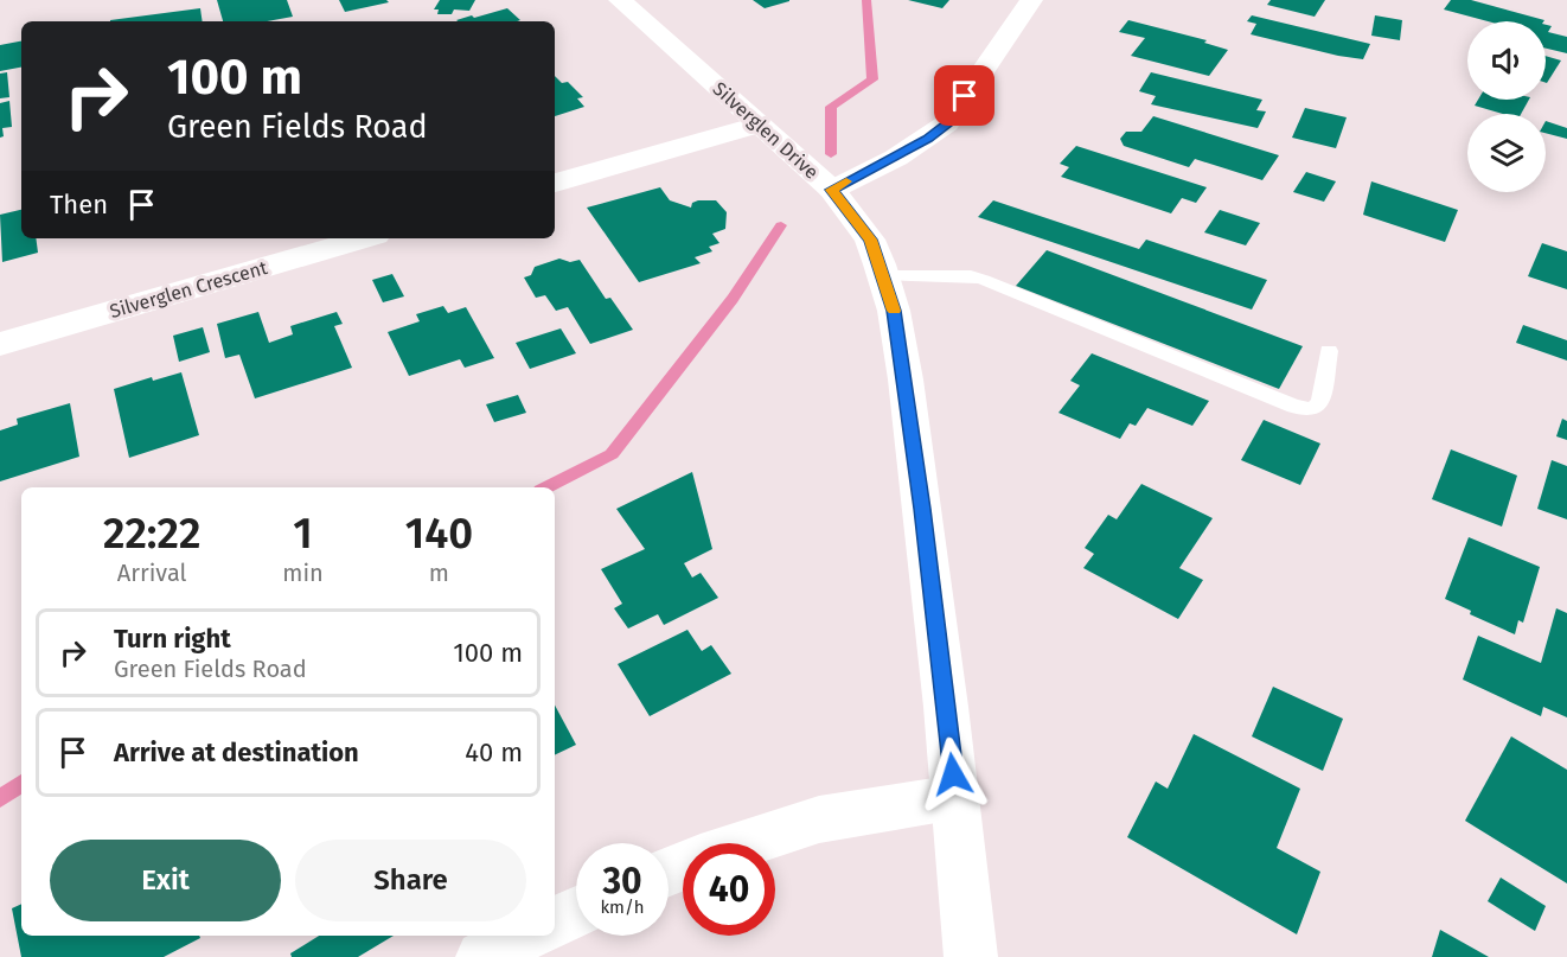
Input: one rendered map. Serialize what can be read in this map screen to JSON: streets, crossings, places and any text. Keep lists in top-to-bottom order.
{
  "streets": {
    "street": ["Silverglen Drive", "Silverglen Crescent"]
  },
  "page": {
    "turn": ["100 m", "Green Fields Road"],
    "then": "Then",
    "eta": [
      "22:22",
      "Arrival",
      "1",
      "min",
      "140",
      "m"
    ],
    "list": [
      {
        "name": "Turn right",
        "note": "Green Fields Road",
        "value": "100 m"
      },
      {
        "name": "Arrive at destination",
        "value": "40 m"
      }
    ],
    "buttons": ["Exit", "Share"],
    "speed": "30 km/h",
    "limit": "40"
  }
}
